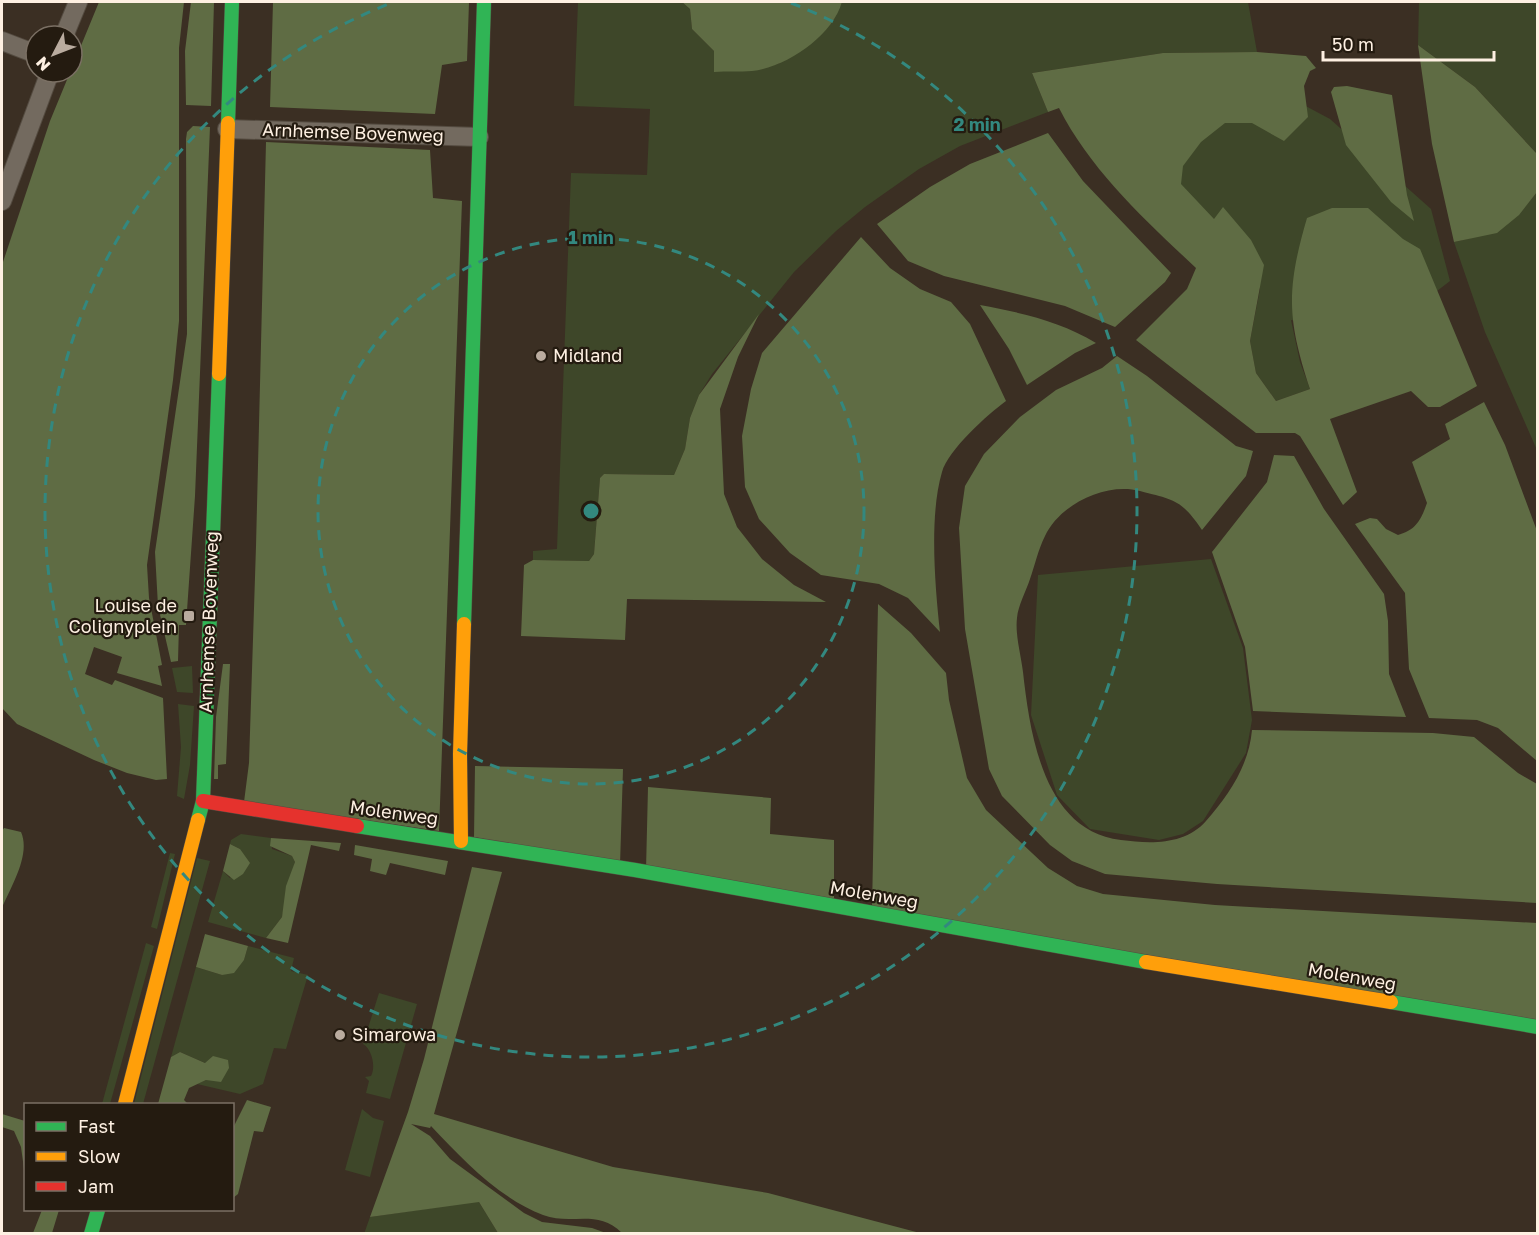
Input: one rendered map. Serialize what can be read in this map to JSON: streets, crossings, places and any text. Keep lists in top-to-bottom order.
{
  "streets": {
    "street": ["Arnhemse Bovenweg", "Molenweg"]
  },
  "crossings": [
    ["Arnhemse Bovenweg", "Molenweg"]
  ],
  "places": {
    "other": ["Midland", "Simarowa"],
    "transit": ["Louise de Colignyplein"]
  },
  "legend": ["Fast", "Slow", "Jam"],
  "scale_bar": "50 m",
  "north": "bottom left",
  "rings": ["2 min", "1 min"]
}
